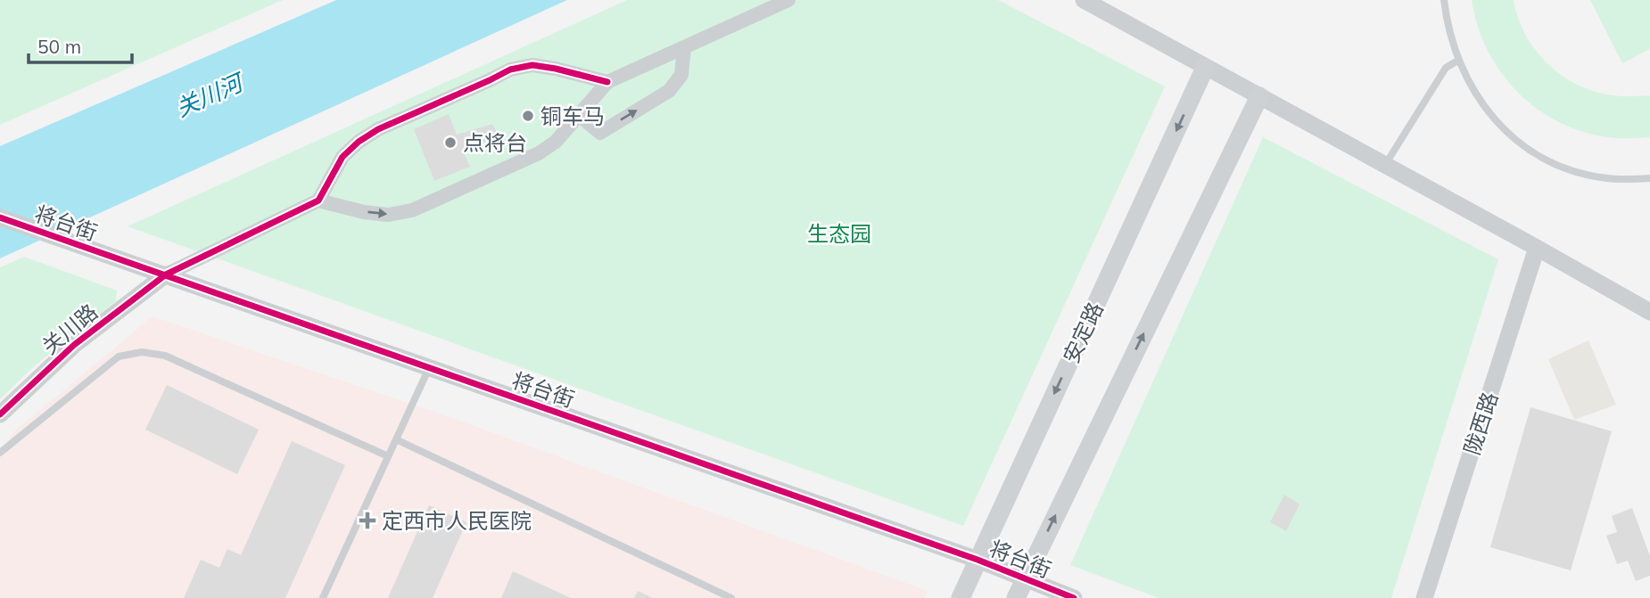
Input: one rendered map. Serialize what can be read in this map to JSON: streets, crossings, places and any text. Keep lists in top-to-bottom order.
{
  "streets": {
    "main road": ["安定路"],
    "street": ["将台街", "关川路", "陇西路"]
  },
  "crossings": [
    ["将台街", "关川路"],
    ["将台街", "安定路"]
  ],
  "water": ["关川河"],
  "parks": ["生态园"],
  "places": {
    "other": ["铜车马", "点将台"],
    "health": ["定西市人民医院"]
  },
  "scale_bar": "50 m"
}
